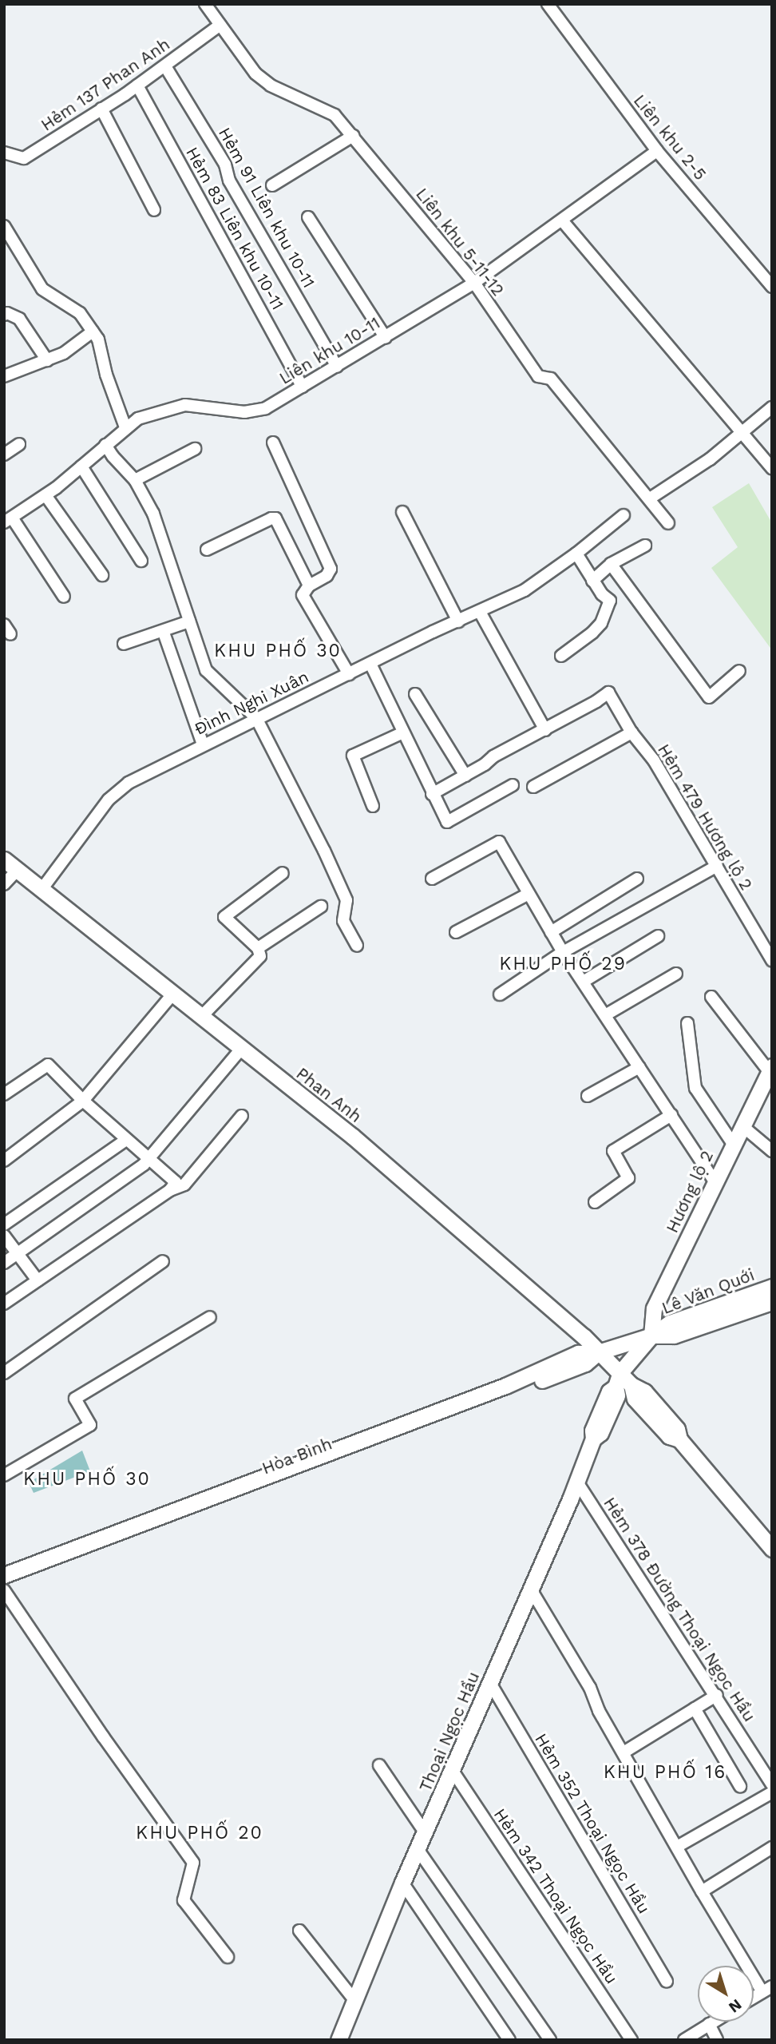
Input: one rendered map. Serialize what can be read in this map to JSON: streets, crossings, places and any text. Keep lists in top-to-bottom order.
{
  "streets": {
    "main road": [
      "Phan Anh",
      "Hương lộ 2",
      "Lê Văn Quới",
      "Hòa Bình",
      "Thoại Ngọc Hầu"
    ],
    "street": [
      "Hẻm 137 Phan Anh",
      "Liên khu 2-5",
      "Hẻm 91 Liên khu 10-11",
      "Hẻm 83 Liên khu 10-11",
      "Liên khu 5-11-12",
      "Liên khu 10-11",
      "Đình Nghi Xuân",
      "Hẻm 479 Hương lộ 2",
      "Hẻm 378 Đường Thoại Ngọc Hầu",
      "Hẻm 352 Thoại Ngọc Hầu",
      "Hẻm 342 Thoại Ngọc Hầu"
    ]
  },
  "crossings": [
    ["Hẻm 137 Phan Anh", "Hẻm 91 Liên khu 10-11"],
    ["Hẻm 137 Phan Anh", "Hẻm 83 Liên khu 10-11"],
    ["Hẻm 137 Phan Anh", "Liên khu 5-11-12"],
    ["Liên khu 2-5", "Liên khu 10-11"],
    ["Hẻm 91 Liên khu 10-11", "Liên khu 10-11"],
    ["Hẻm 83 Liên khu 10-11", "Liên khu 10-11"],
    ["Liên khu 5-11-12", "Liên khu 10-11"],
    ["Đình Nghi Xuân", "Phan Anh"],
    ["Phan Anh", "Hòa Bình"],
    ["Phan Anh", "Thoại Ngọc Hầu"],
    ["Hương lộ 2", "Lê Văn Quới"],
    ["Hương lộ 2", "Hòa Bình"],
    ["Hương lộ 2", "Thoại Ngọc Hầu"],
    ["Lê Văn Quới", "Hòa Bình"],
    ["Lê Văn Quới", "Thoại Ngọc Hầu"],
    ["Hòa Bình", "Thoại Ngọc Hầu"],
    ["Hẻm 378 Đường Thoại Ngọc Hầu", "Thoại Ngọc Hầu"],
    ["Thoại Ngọc Hầu", "Hẻm 352 Thoại Ngọc Hầu"],
    ["Thoại Ngọc Hầu", "Hẻm 342 Thoại Ngọc Hầu"]
  ],
  "districts": [
    "KHU PHỐ 30",
    "KHU PHỐ 29",
    "KHU PHỐ 30",
    "KHU PHỐ 16",
    "KHU PHỐ 20"
  ],
  "north": "bottom right"
}
